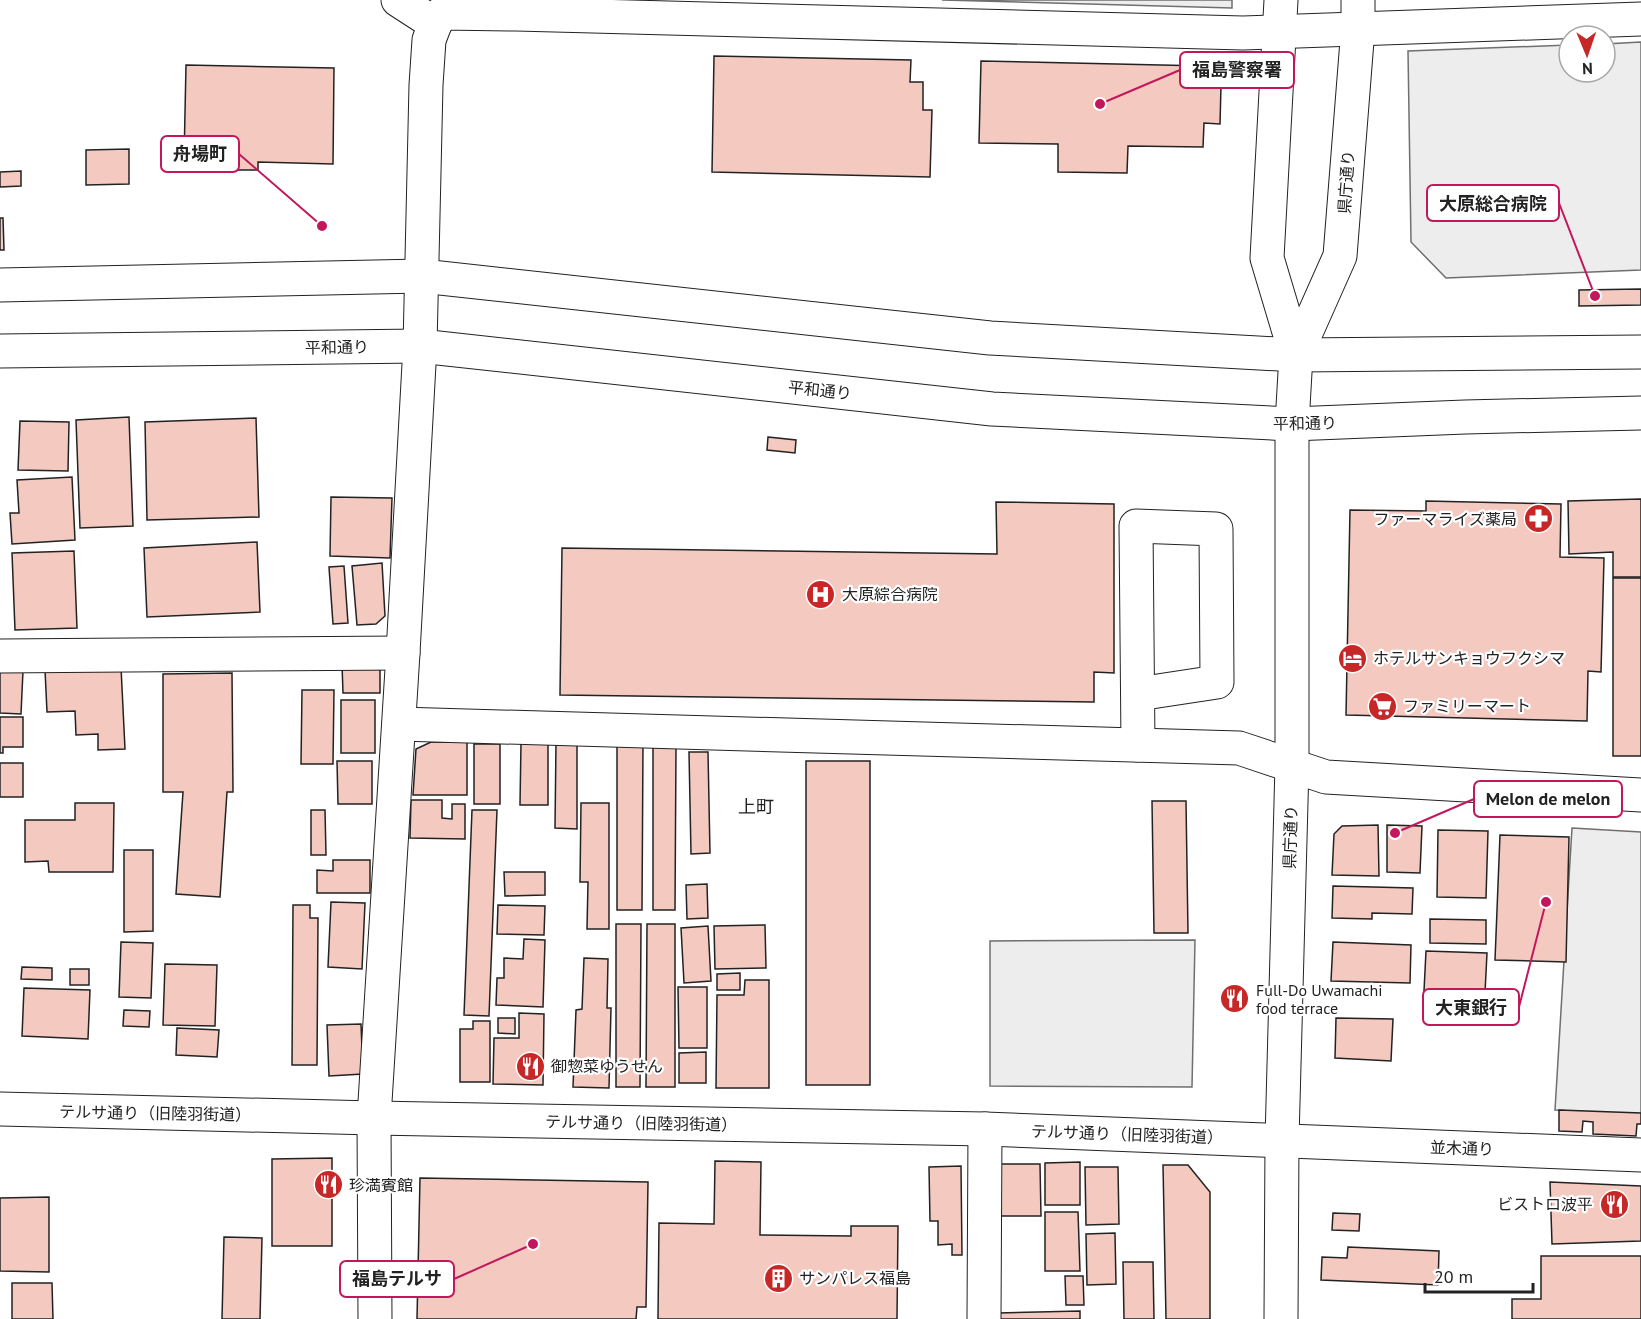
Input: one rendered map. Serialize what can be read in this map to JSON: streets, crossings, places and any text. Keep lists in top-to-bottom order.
{
  "streets": {
    "main road": [
      "県庁通り",
      "平和通り",
      "テルサ通り（旧陸羽街道）",
      "並木通り"
    ]
  },
  "crossings": [
    ["県庁通り", "平和通り"],
    ["県庁通り", "テルサ通り（旧陸羽街道）"],
    ["県庁通り", "並木通り"],
    ["テルサ通り（旧陸羽街道）", "並木通り"]
  ],
  "districts": ["上町"],
  "places": {
    "other": [
      "福島警察署",
      "舟場町",
      "大原総合病院",
      "Melon de melon",
      "大東銀行",
      "福島テルサ"
    ],
    "pharmacy": ["ファーマライズ薬局"],
    "hospital": ["大原綜合病院"],
    "hotel": ["ホテルサンキョウフクシマ"],
    "supermarket": ["ファミリーマート"],
    "restaurant": [
      "Full-Do Uwamachi food terrace",
      "御惣菜ゆうせん",
      "珍満賓館",
      "ビストロ波平"
    ],
    "building": ["サンパレス福島"]
  },
  "scale_bar": "20 m",
  "north": "bottom"
}
